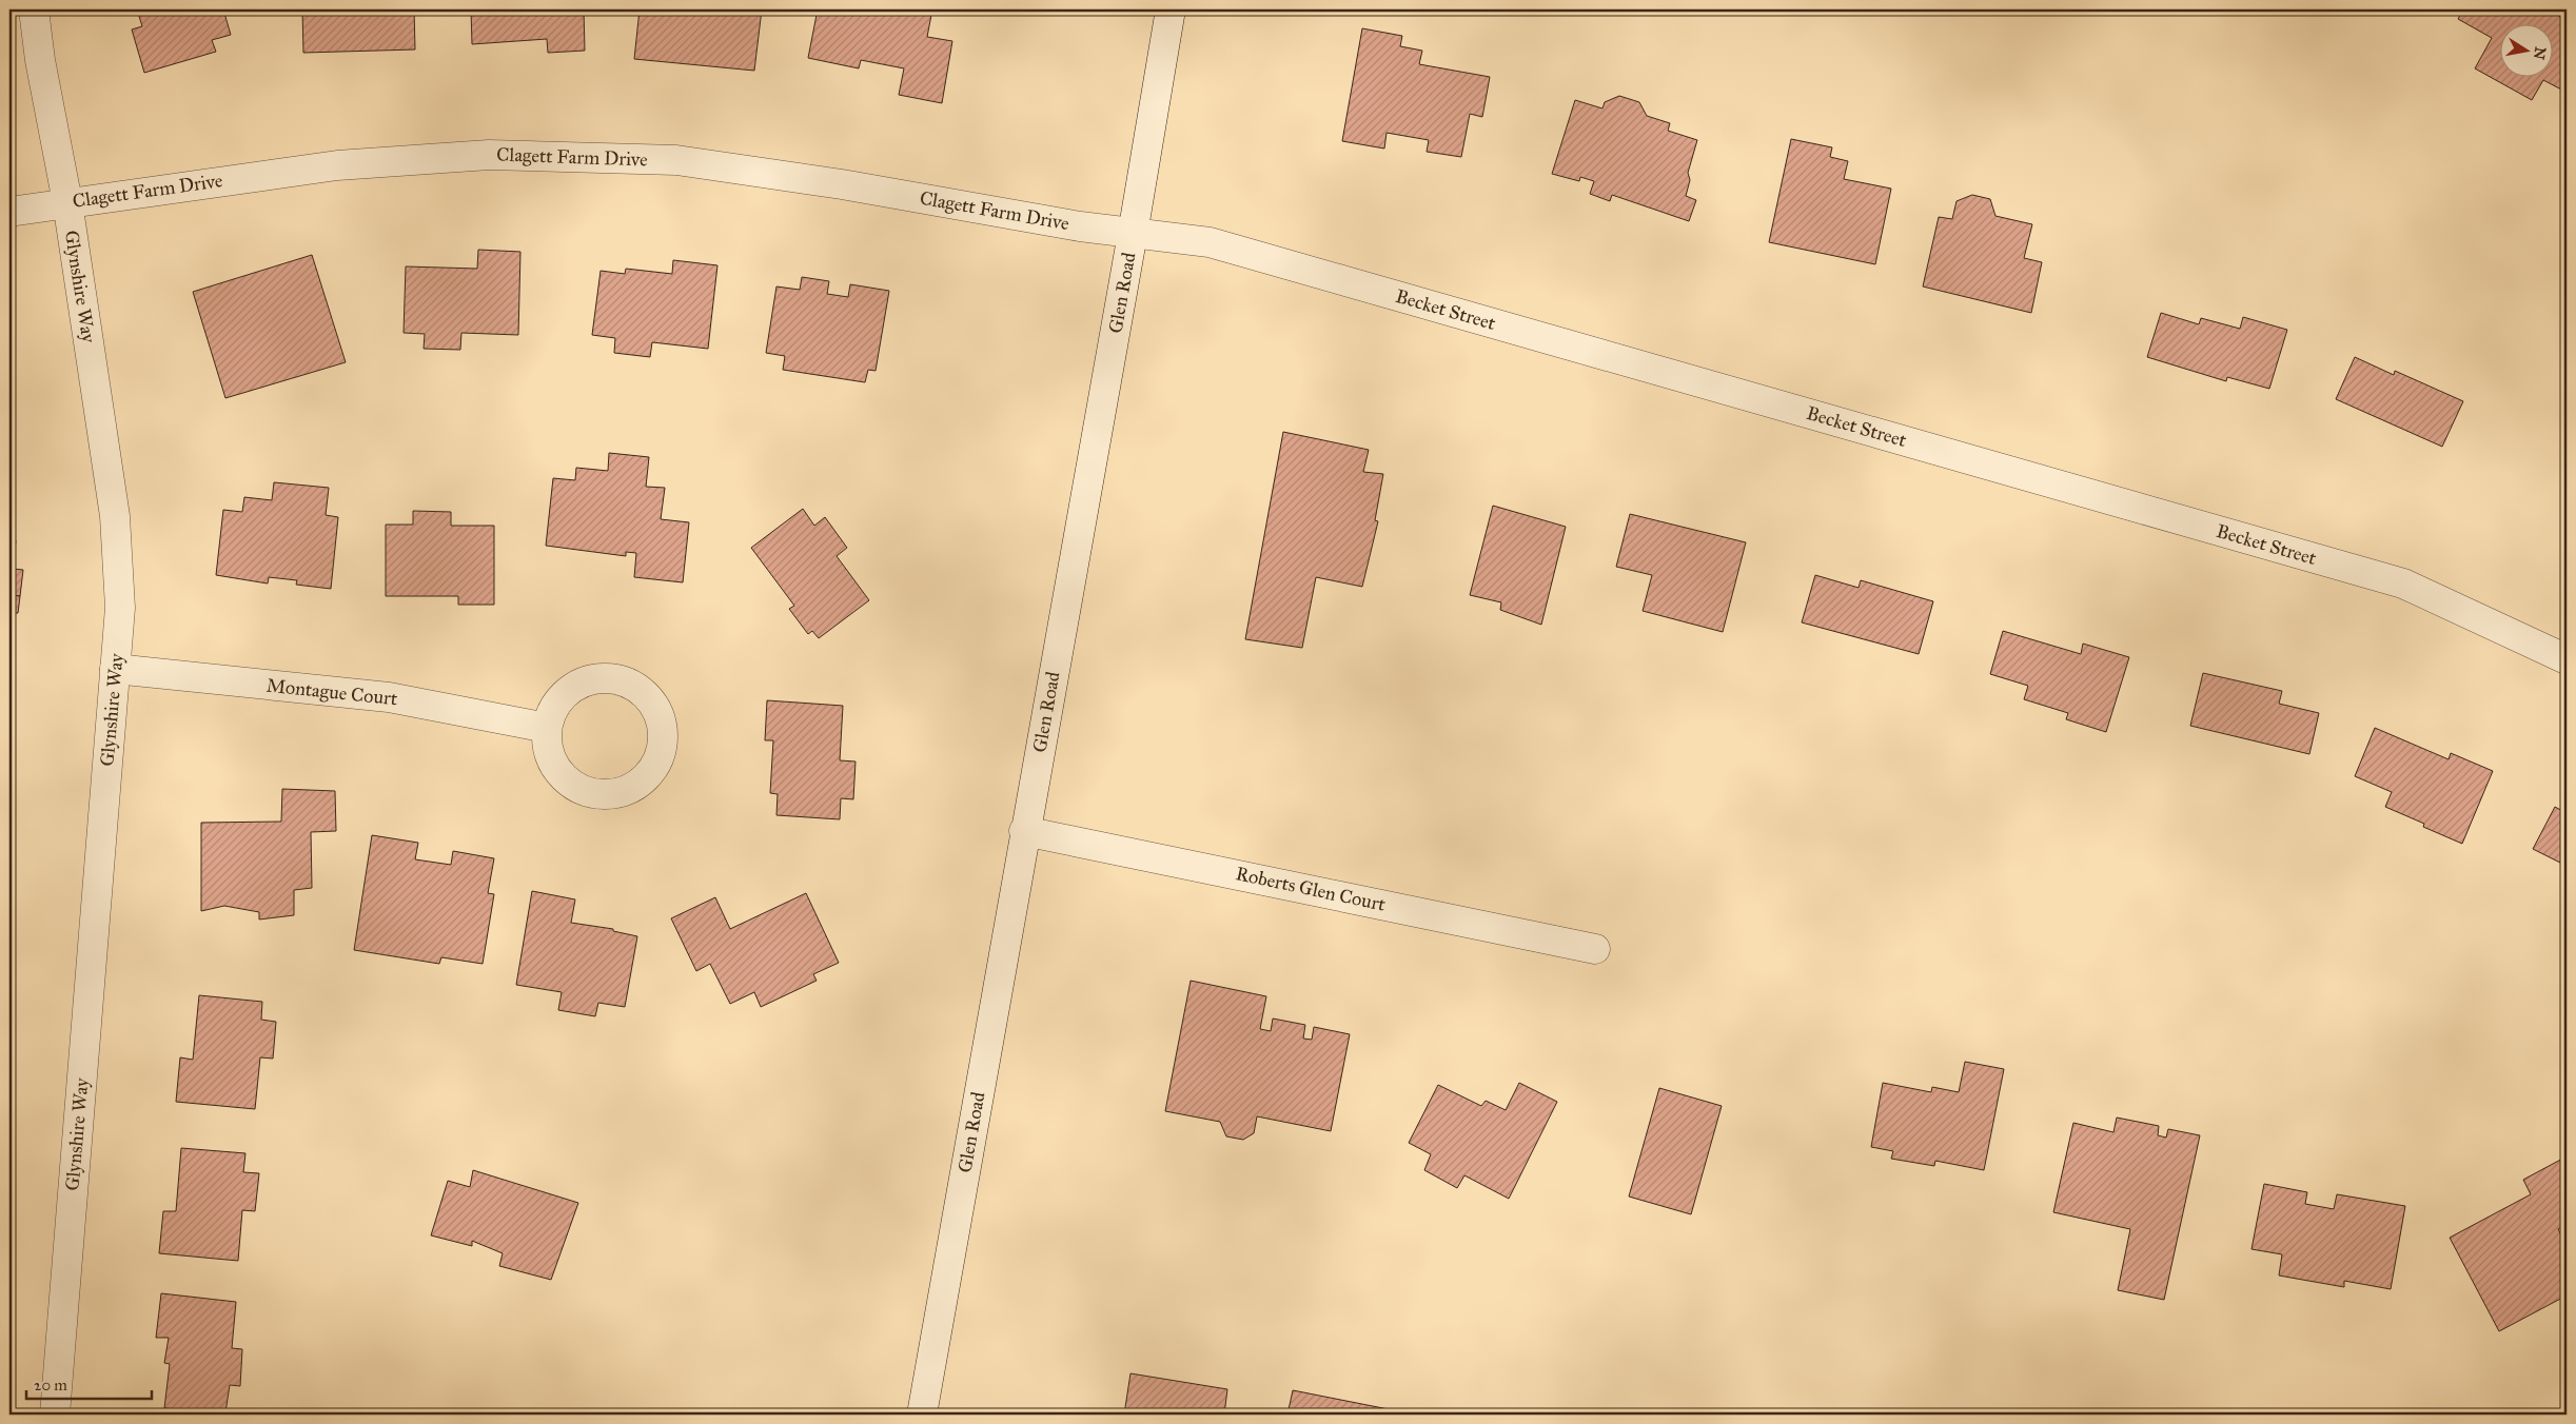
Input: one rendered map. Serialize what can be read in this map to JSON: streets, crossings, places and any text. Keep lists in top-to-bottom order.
{
  "streets": {
    "street": [
      "Clagett Farm Drive",
      "Glynshire Way",
      "Glen Road",
      "Becket Street",
      "Montague Court",
      "Roberts Glen Court"
    ]
  },
  "crossings": [
    ["Clagett Farm Drive", "Glynshire Way"],
    ["Clagett Farm Drive", "Glen Road"],
    ["Clagett Farm Drive", "Becket Street"],
    ["Glynshire Way", "Montague Court"],
    ["Glen Road", "Becket Street"],
    ["Glen Road", "Roberts Glen Court"]
  ],
  "scale_bar": "20 m",
  "north": "right"
}
